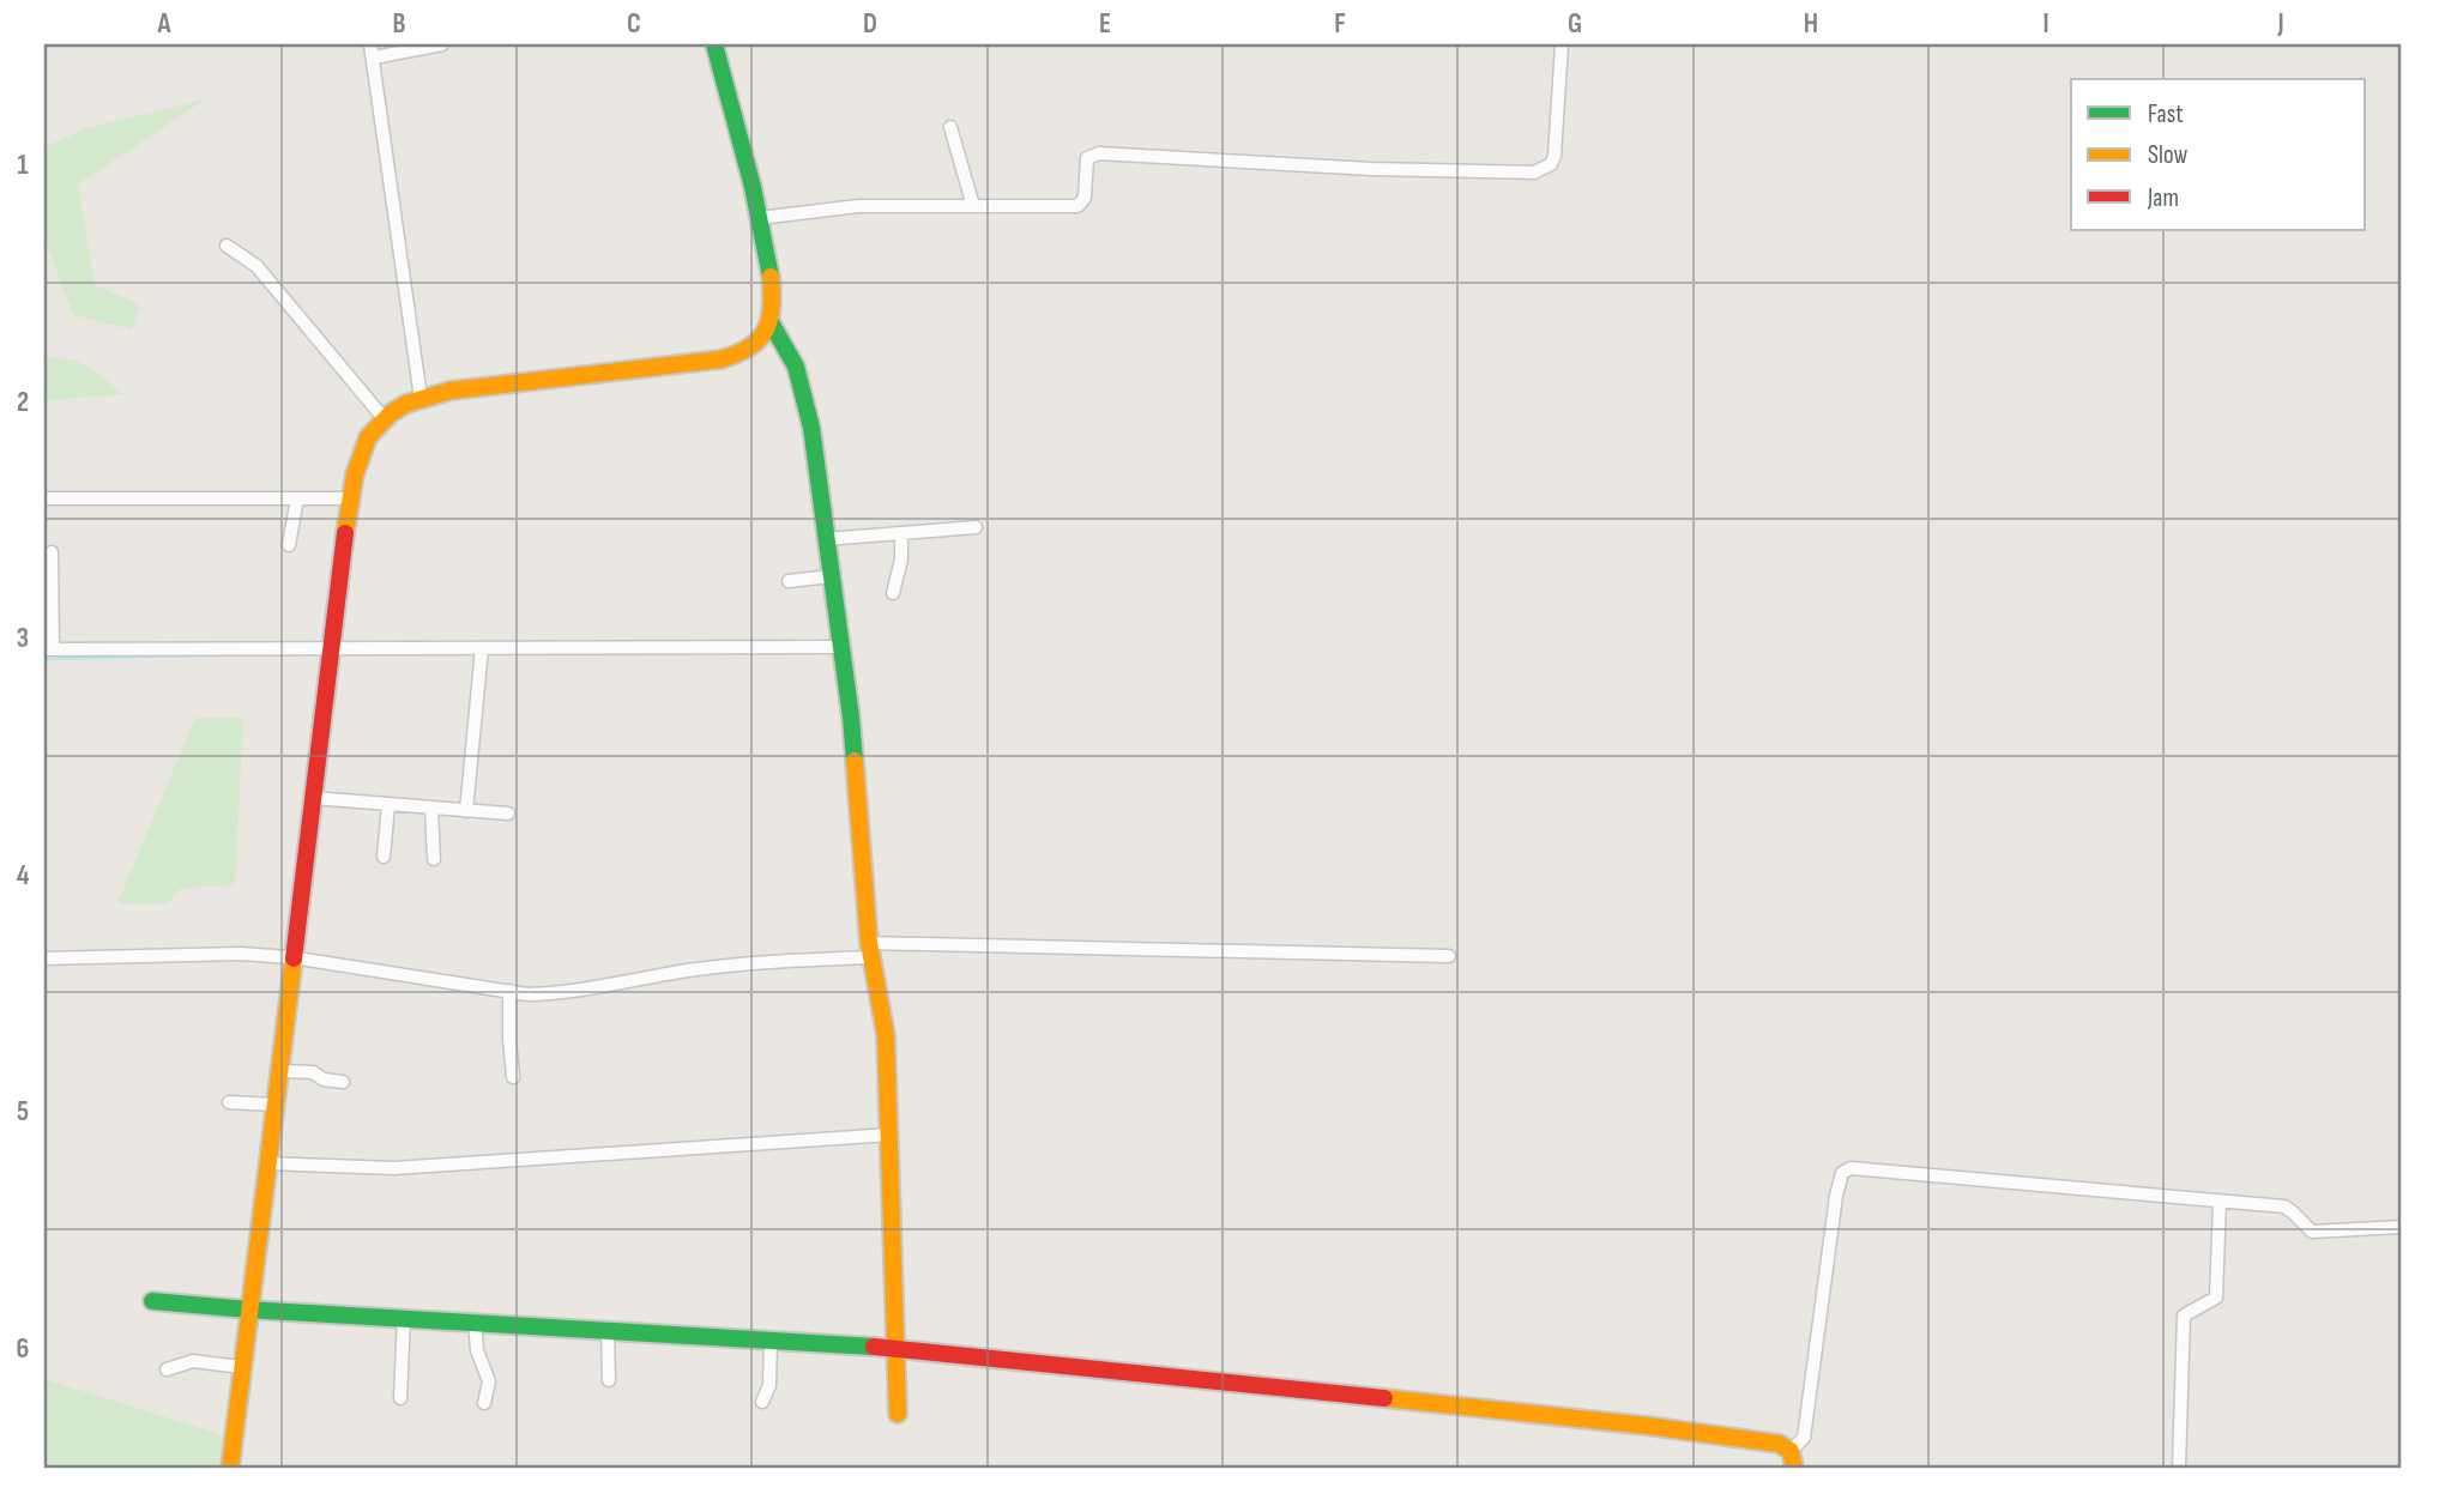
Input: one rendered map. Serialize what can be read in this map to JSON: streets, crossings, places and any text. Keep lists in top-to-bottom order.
{
  "legend": ["Fast", "Slow", "Jam"],
  "grid": {
    "columns": [
      "A",
      "B",
      "C",
      "D",
      "E",
      "F",
      "G",
      "H",
      "I",
      "J"
    ],
    "rows": [
      "1",
      "2",
      "3",
      "4",
      "5",
      "6"
    ]
  }
}
